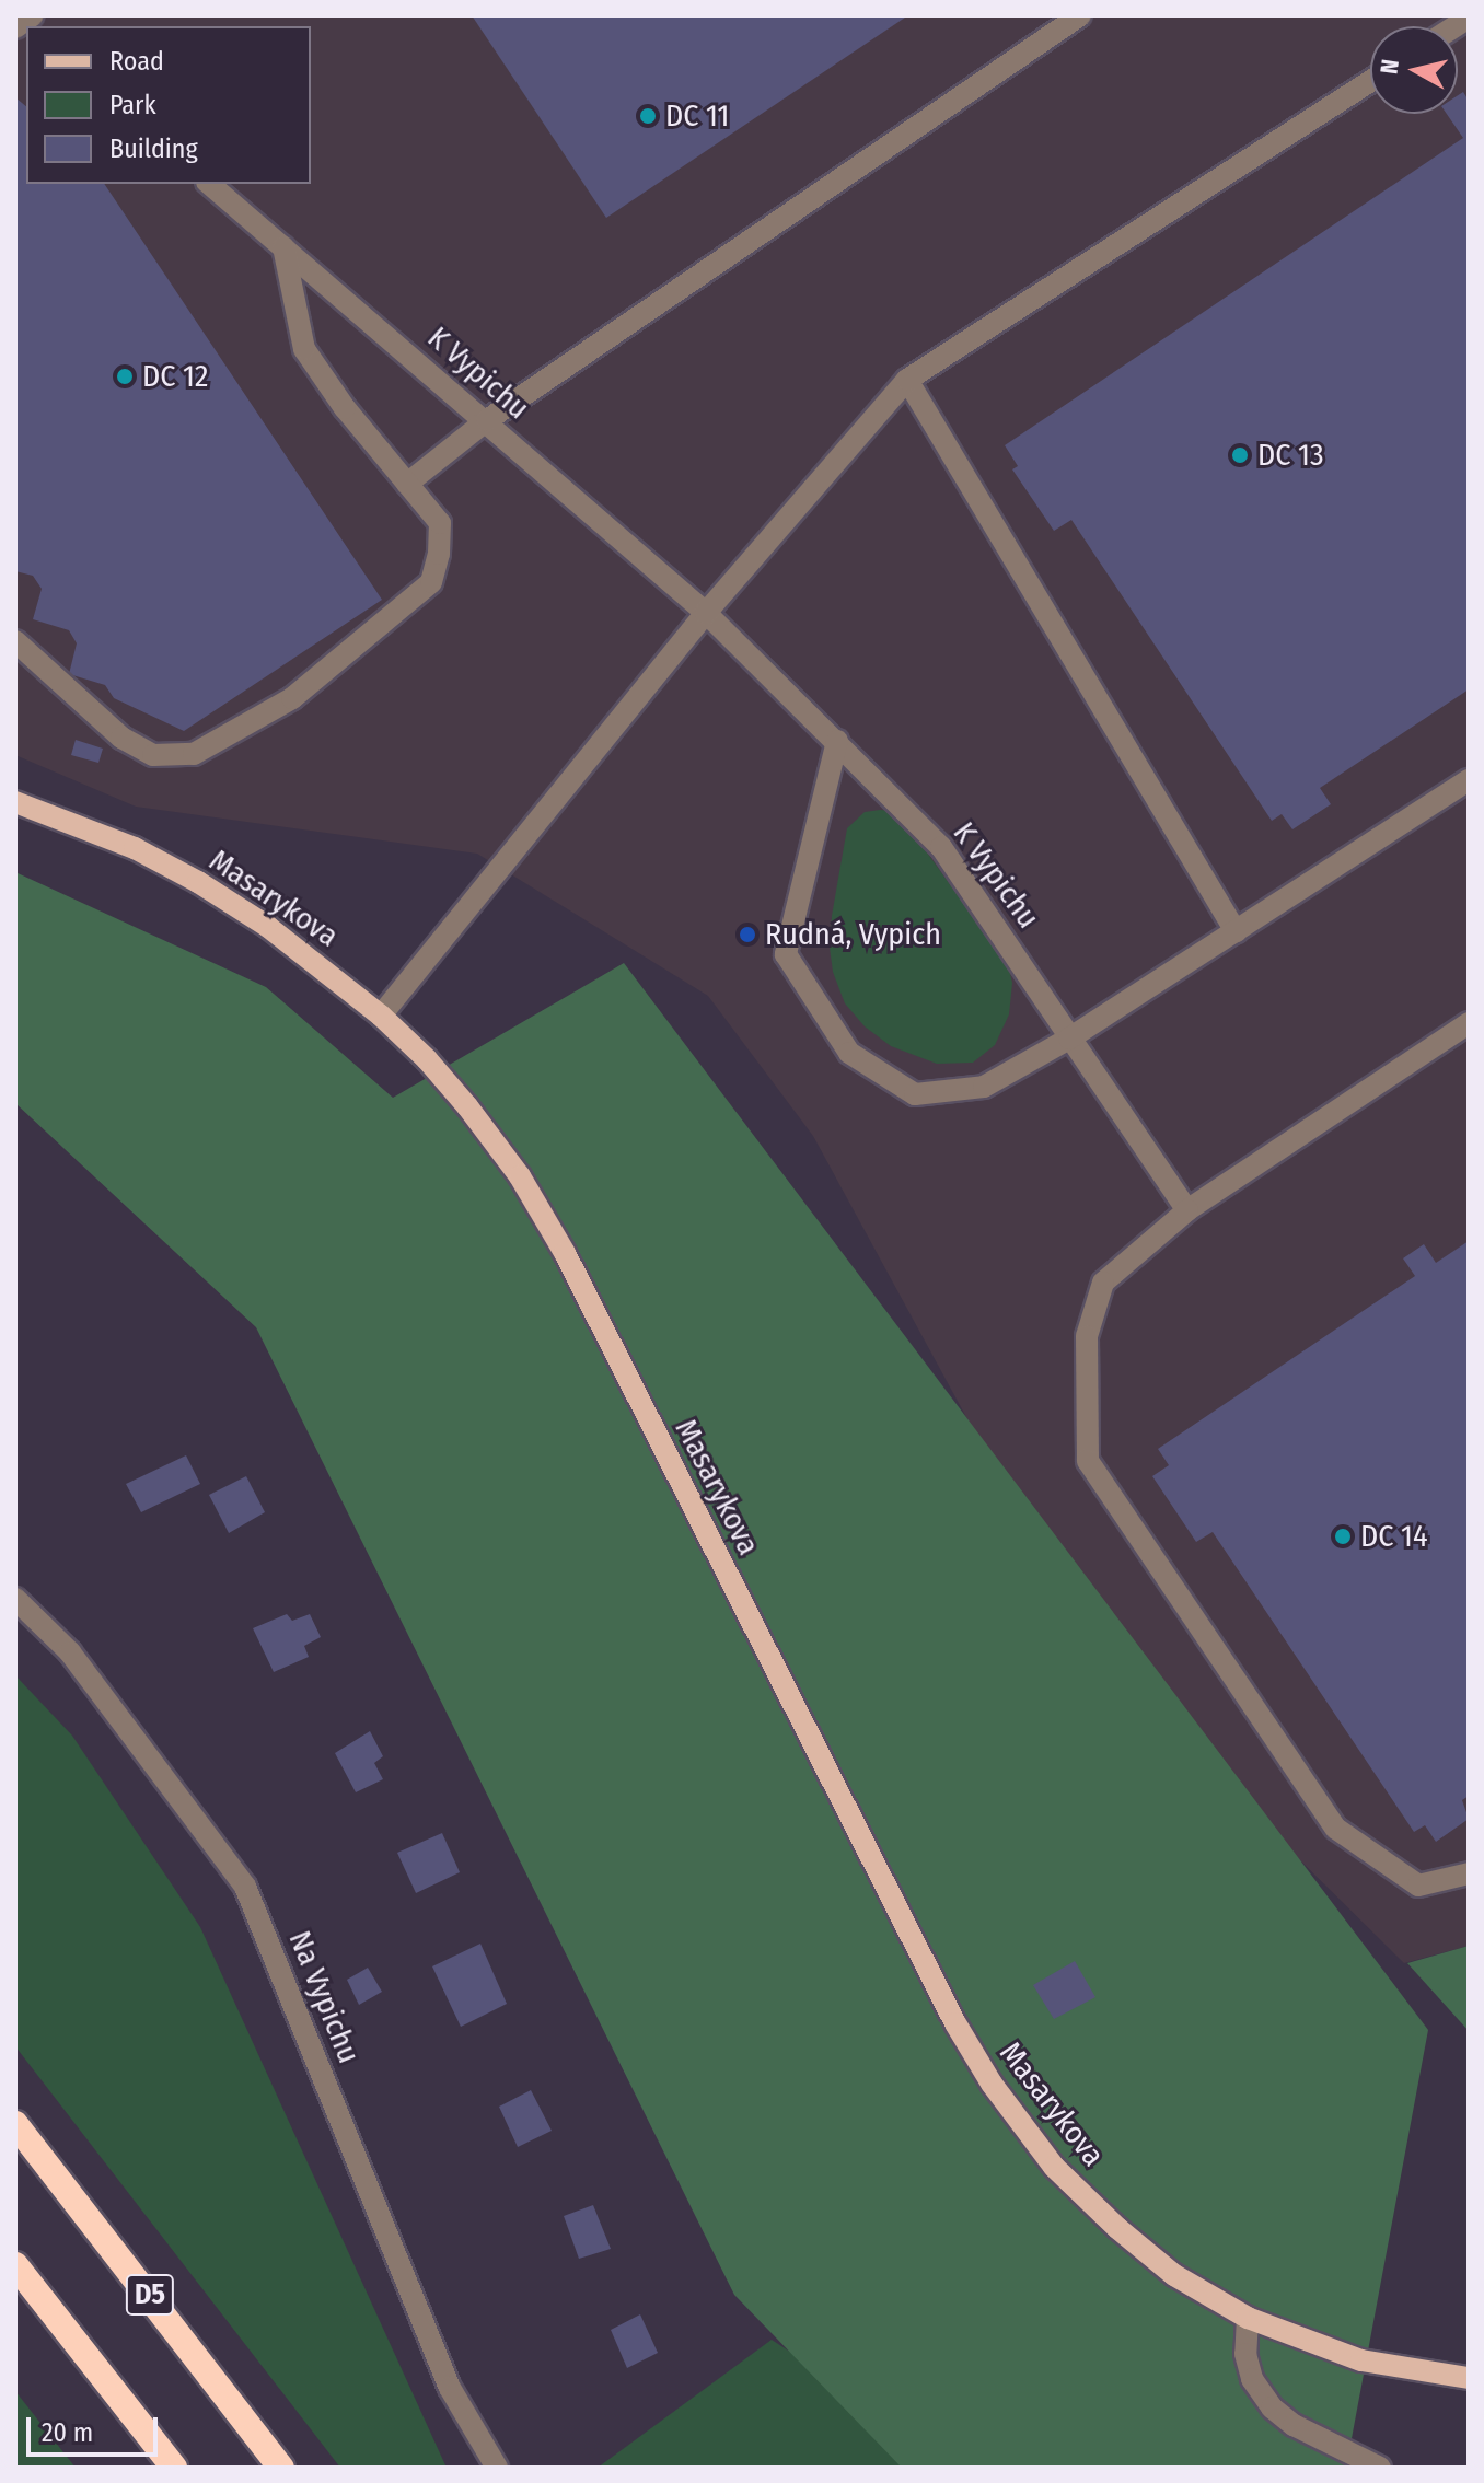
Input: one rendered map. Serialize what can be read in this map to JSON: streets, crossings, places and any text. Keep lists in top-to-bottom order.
{
  "streets": {
    "highway": ["D5"],
    "main road": ["Masarykova"],
    "street": ["K Vypichu", "Na Vypichu"]
  },
  "places": [
    "DC 11",
    "DC 12",
    "DC 13",
    "Rudná, Vypich",
    "DC 14"
  ],
  "legend": ["Road", "Park", "Building"],
  "scale_bar": "20 m",
  "north": "left"
}
